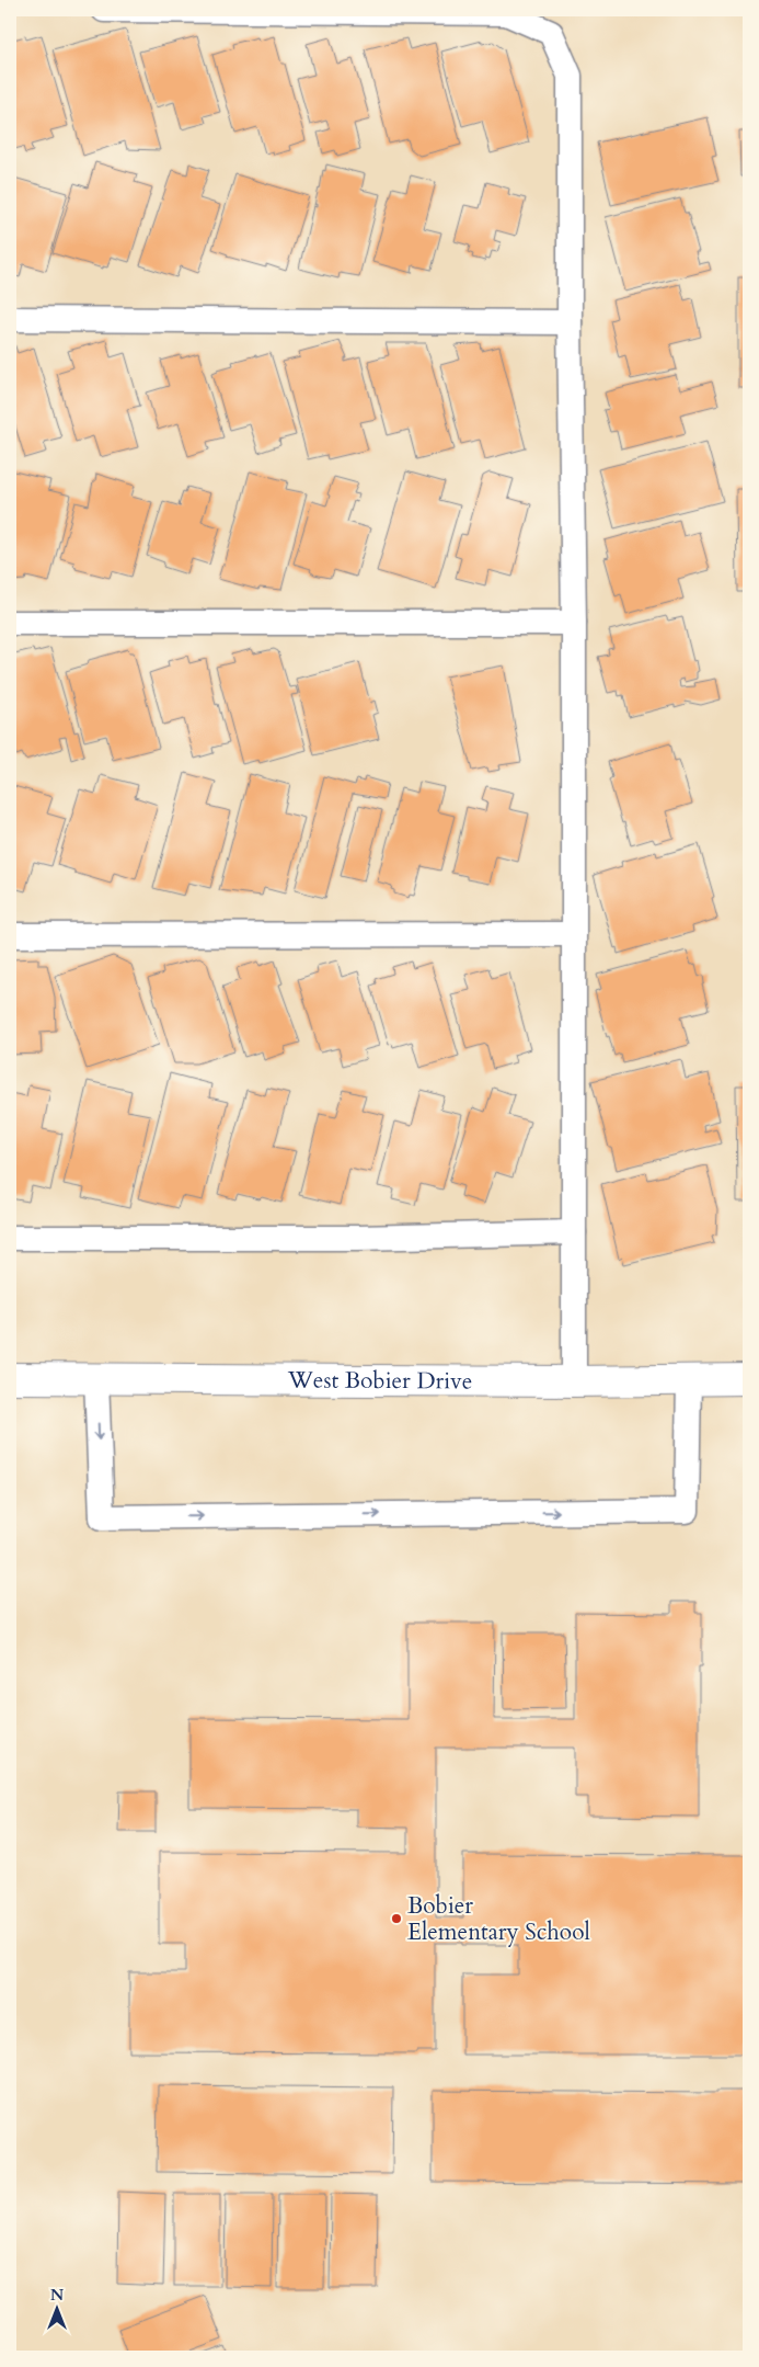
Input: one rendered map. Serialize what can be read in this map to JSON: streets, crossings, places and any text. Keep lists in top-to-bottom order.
{
  "streets": {
    "main road": ["West Bobier Drive"]
  },
  "places": ["Bobier Elementary School"],
  "north": "top"
}
